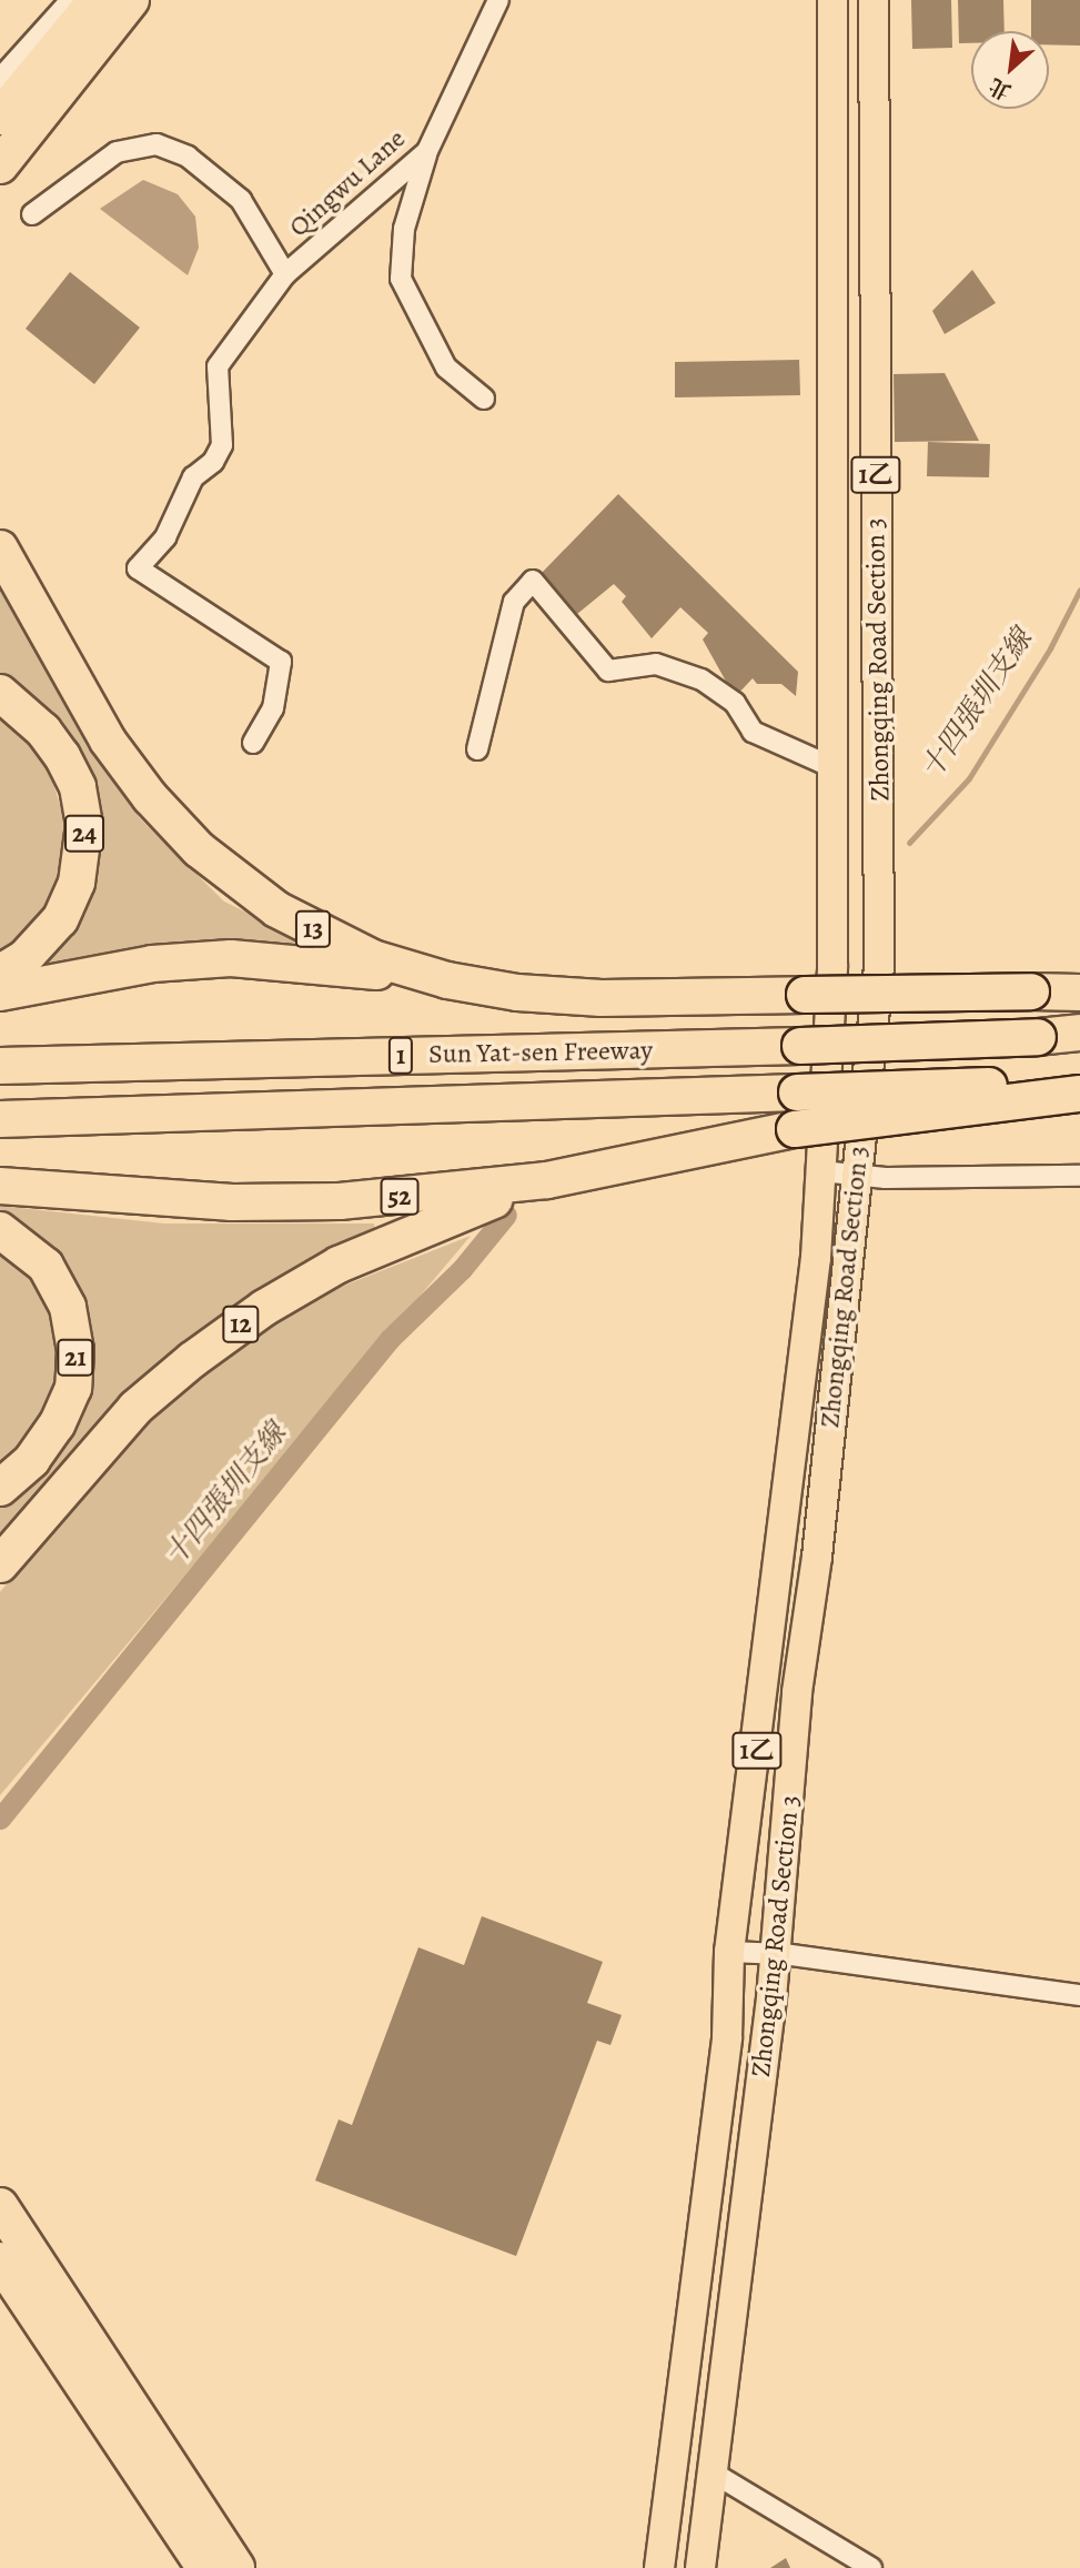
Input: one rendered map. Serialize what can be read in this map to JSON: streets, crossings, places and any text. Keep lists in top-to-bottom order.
{
  "streets": {
    "highway": [
      "24",
      "13",
      "Sun Yat-sen Freeway",
      "1",
      "52",
      "12",
      "21"
    ],
    "main road": ["1乙", "Zhongqing Road Section 3"],
    "street": ["Qingwu Lane"]
  },
  "crossings": [
    ["52", "12"]
  ],
  "water": ["十四張圳支線"],
  "north": "bottom left"
}
